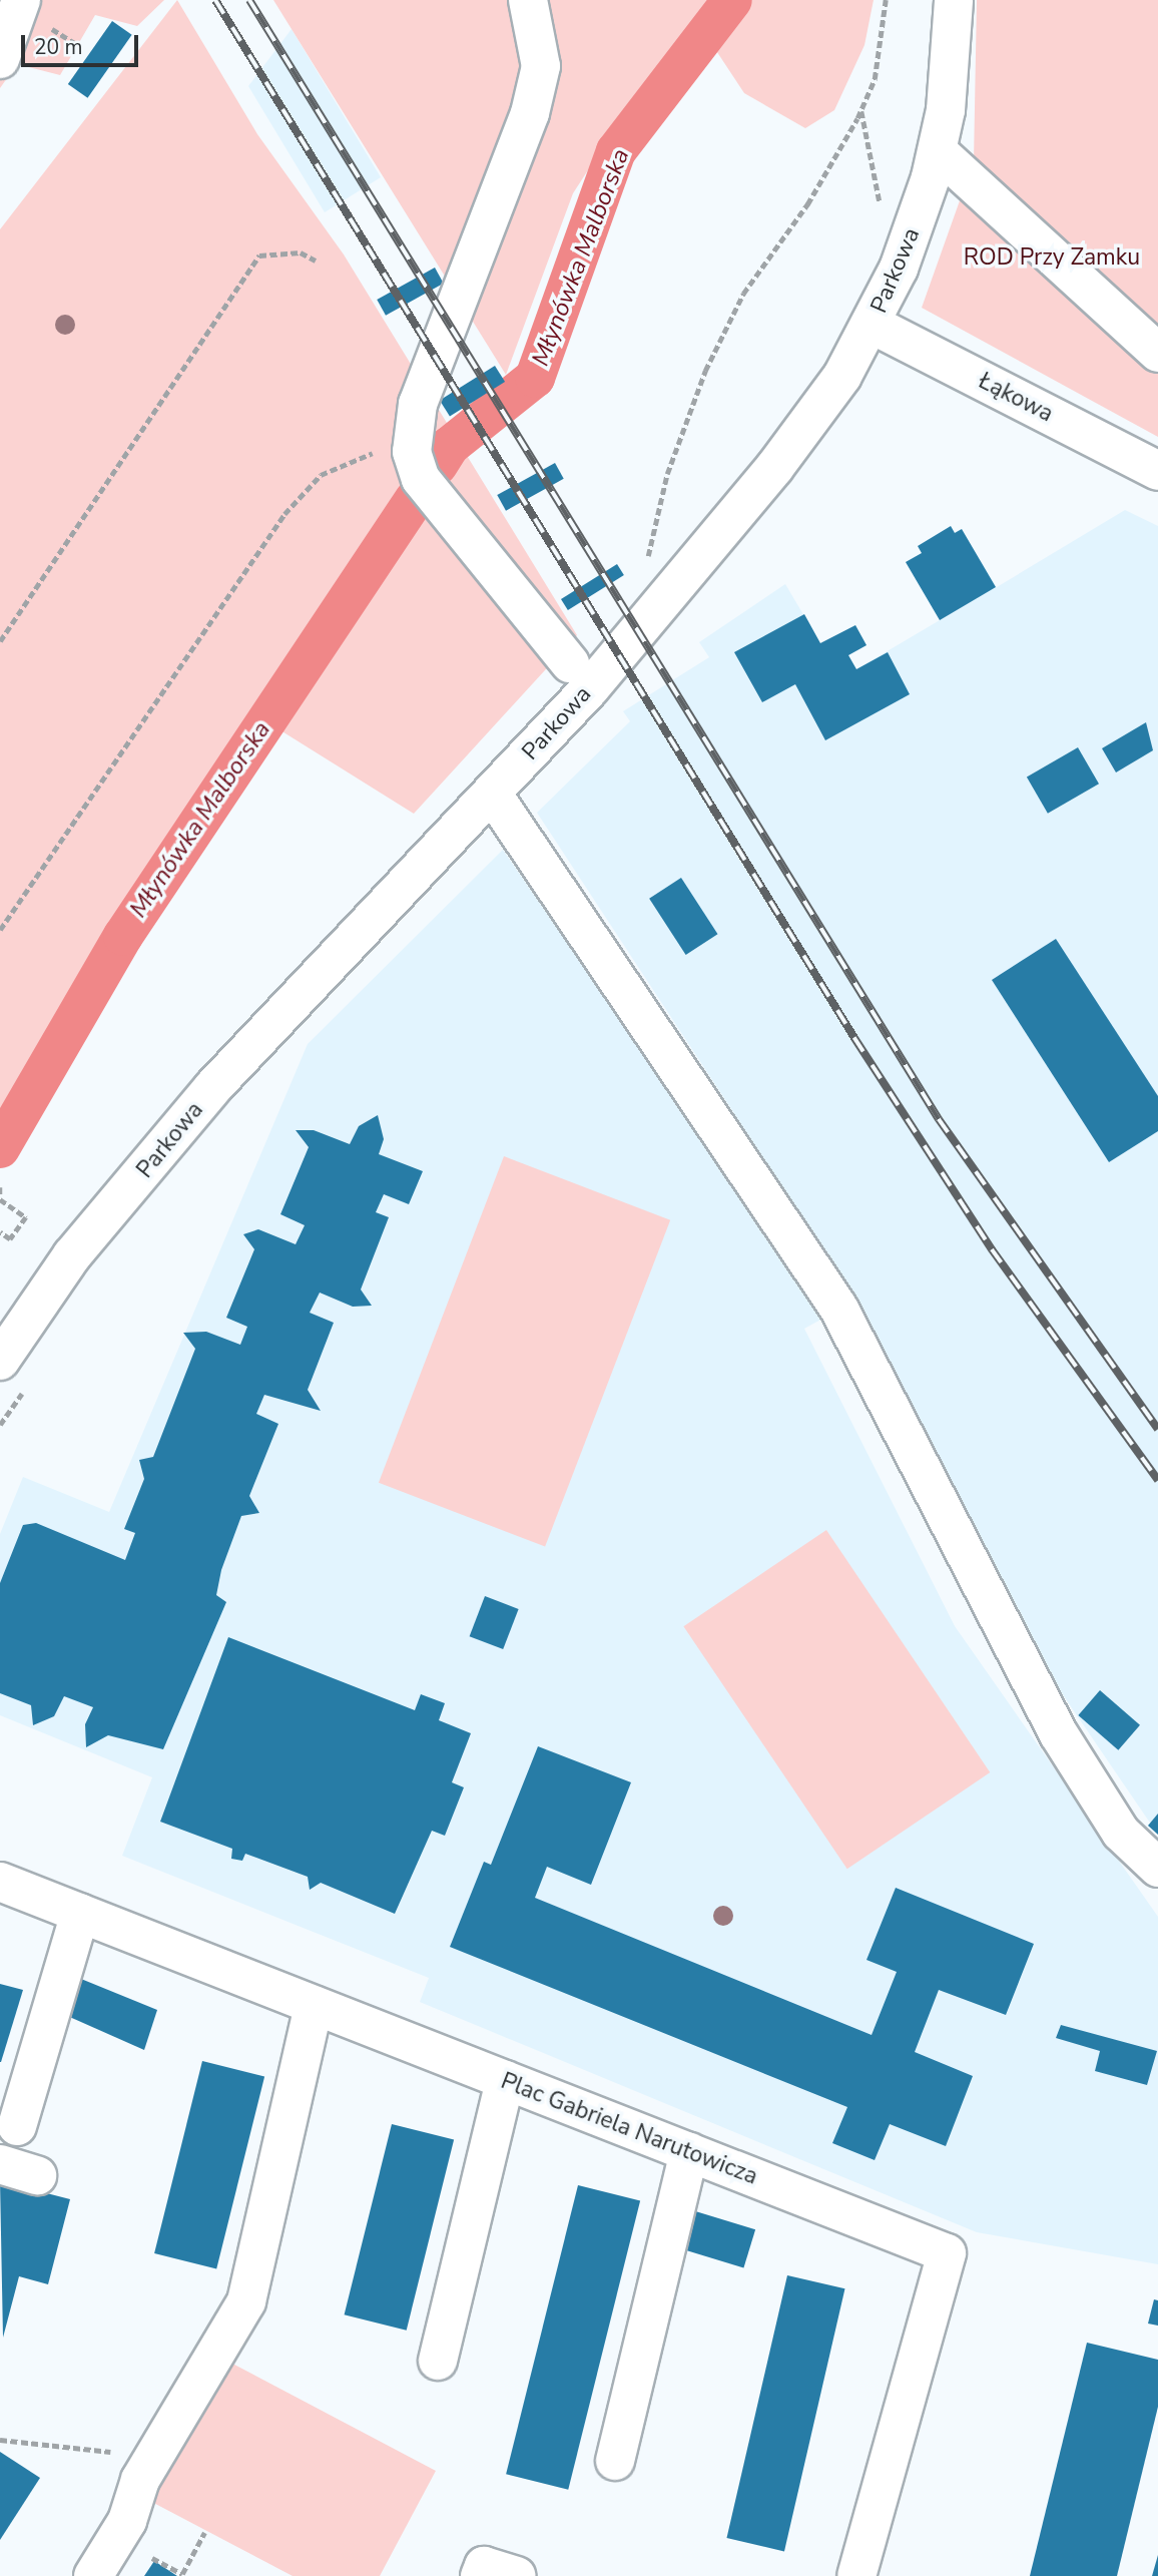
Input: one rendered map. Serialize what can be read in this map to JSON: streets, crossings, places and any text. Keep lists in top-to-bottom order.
{
  "streets": {
    "street": ["Parkowa", "Łąkowa", "Plac Gabriela Narutowicza"]
  },
  "crossings": [
    ["Parkowa", "Łąkowa"]
  ],
  "water": ["Młynówka Malborska"],
  "parks": ["ROD Przy Zamku"],
  "scale_bar": "20 m"
}
